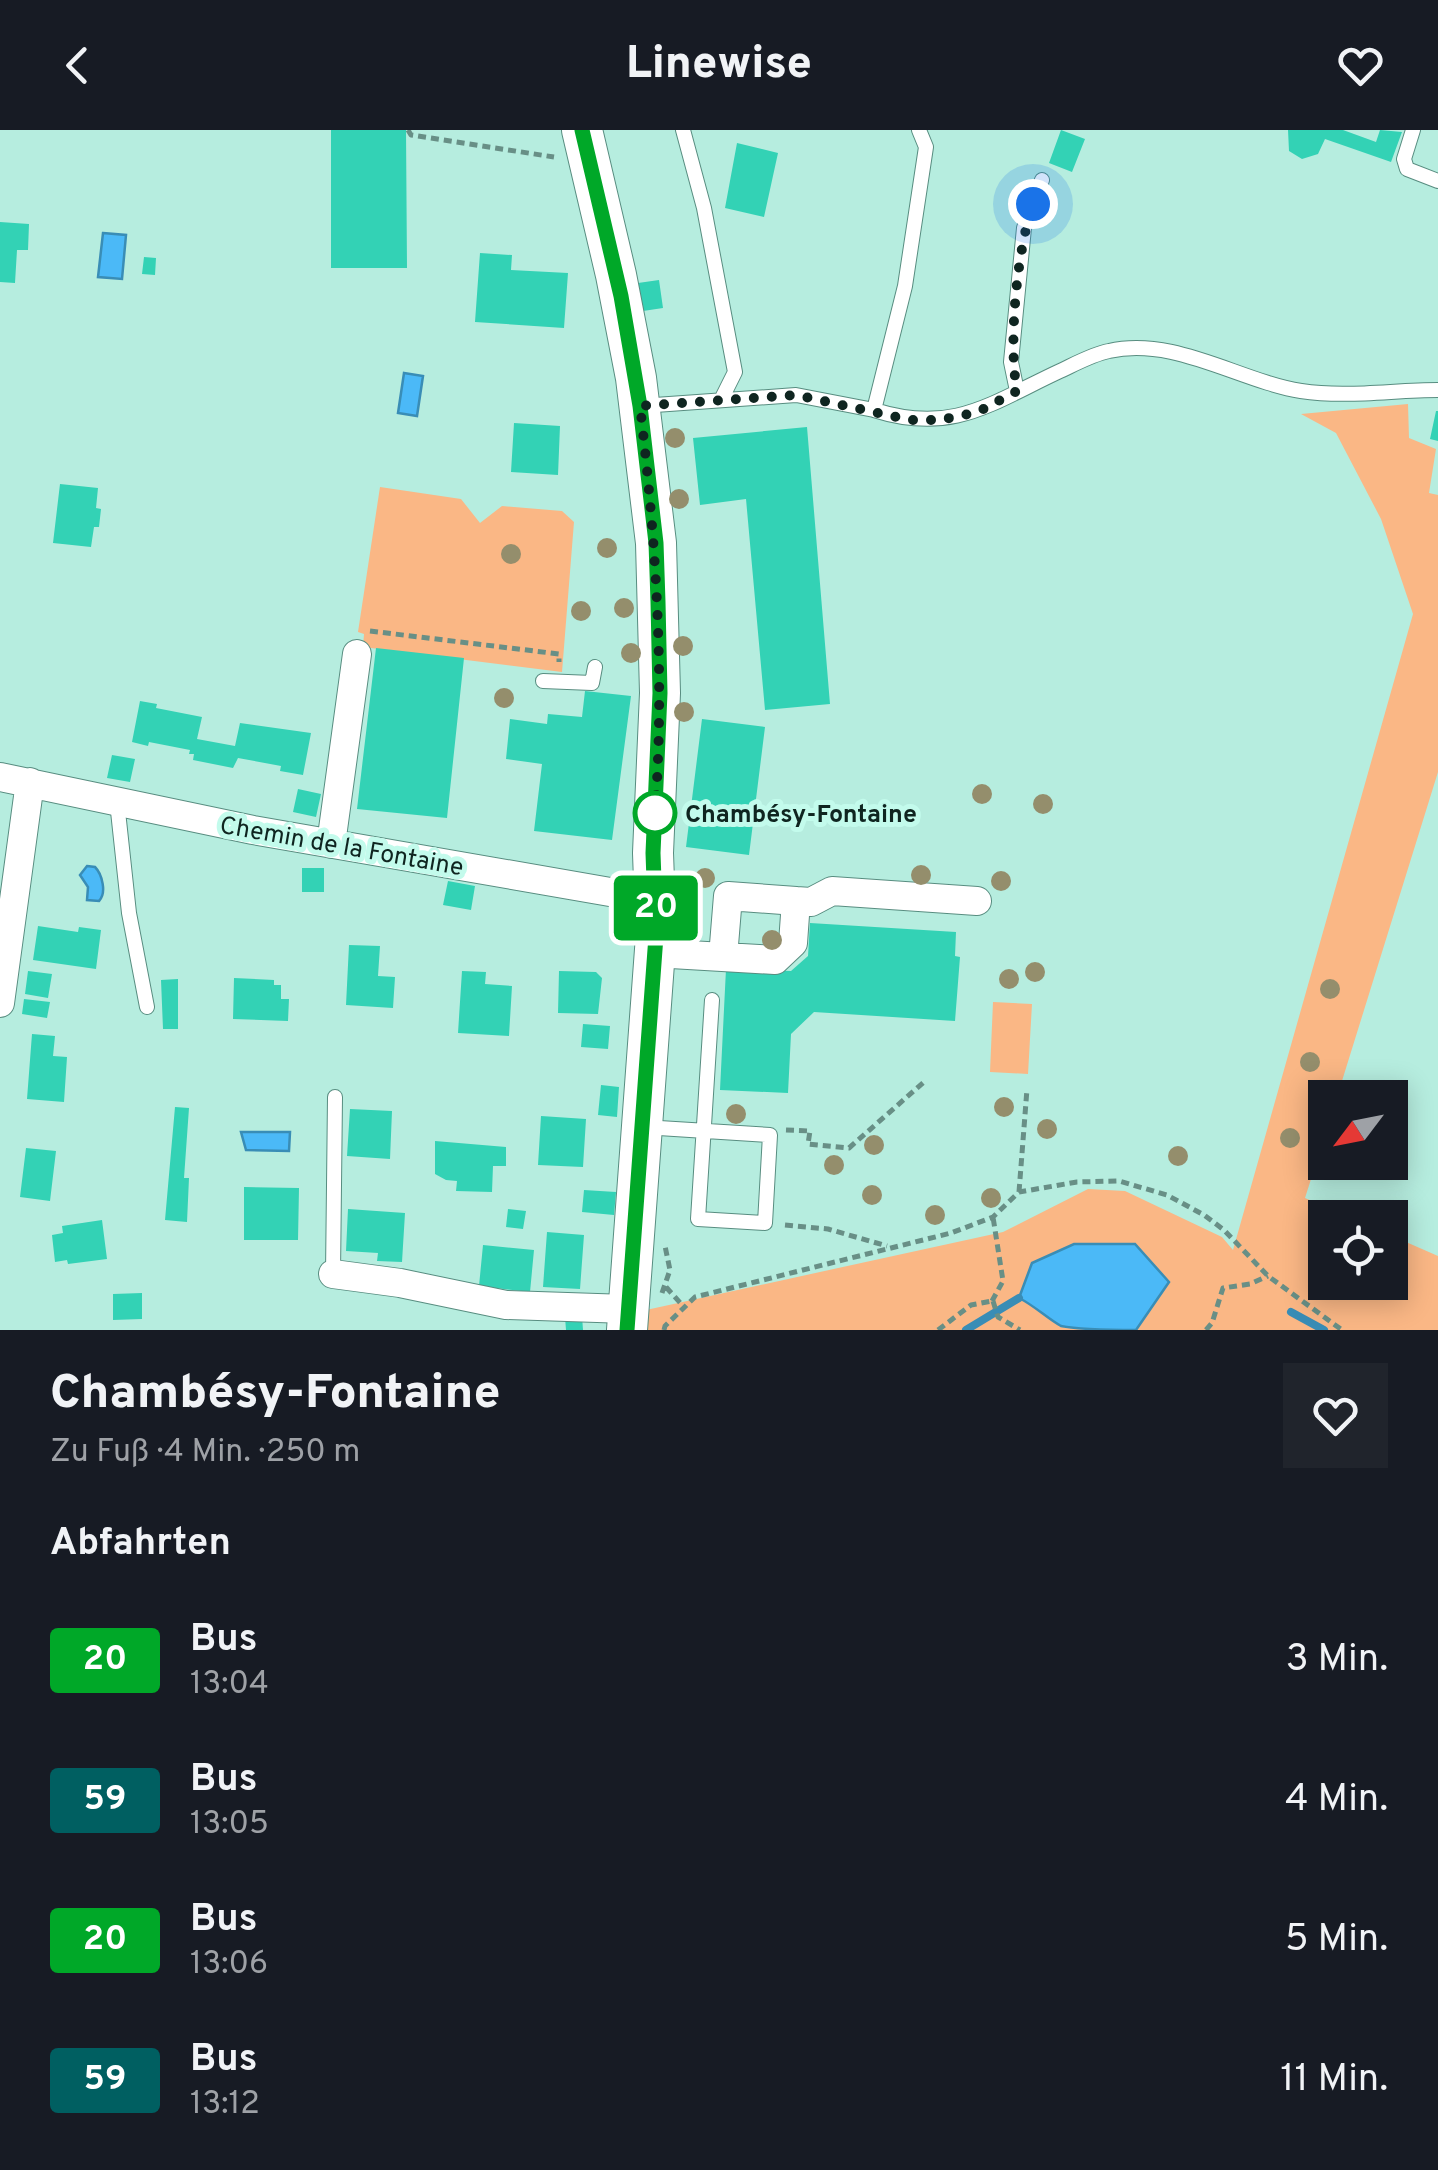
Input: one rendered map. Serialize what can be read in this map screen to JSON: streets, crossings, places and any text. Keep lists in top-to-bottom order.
{
  "streets": {
    "street": ["Chemin de la Fontaine"]
  },
  "places": ["Chambésy-Fontaine"],
  "lines": ["bus line 20"],
  "north": "bottom left",
  "page": {
    "header": "Linewise",
    "on_map": "20",
    "heading": [
      ["Chambésy-Fontaine", "Zu Fuß · 4 Min. · 250 m"],
      "Abfahrten"
    ],
    "list": [
      {
        "mark": "20",
        "name": "Bus",
        "note": "13:04",
        "value": "3 Min."
      },
      {
        "mark": "59",
        "name": "Bus",
        "note": "13:05",
        "value": "4 Min."
      },
      {
        "mark": "20",
        "name": "Bus",
        "note": "13:06",
        "value": "5 Min."
      },
      {
        "mark": "59",
        "name": "Bus",
        "note": "13:12",
        "value": "11 Min."
      }
    ]
  }
}
